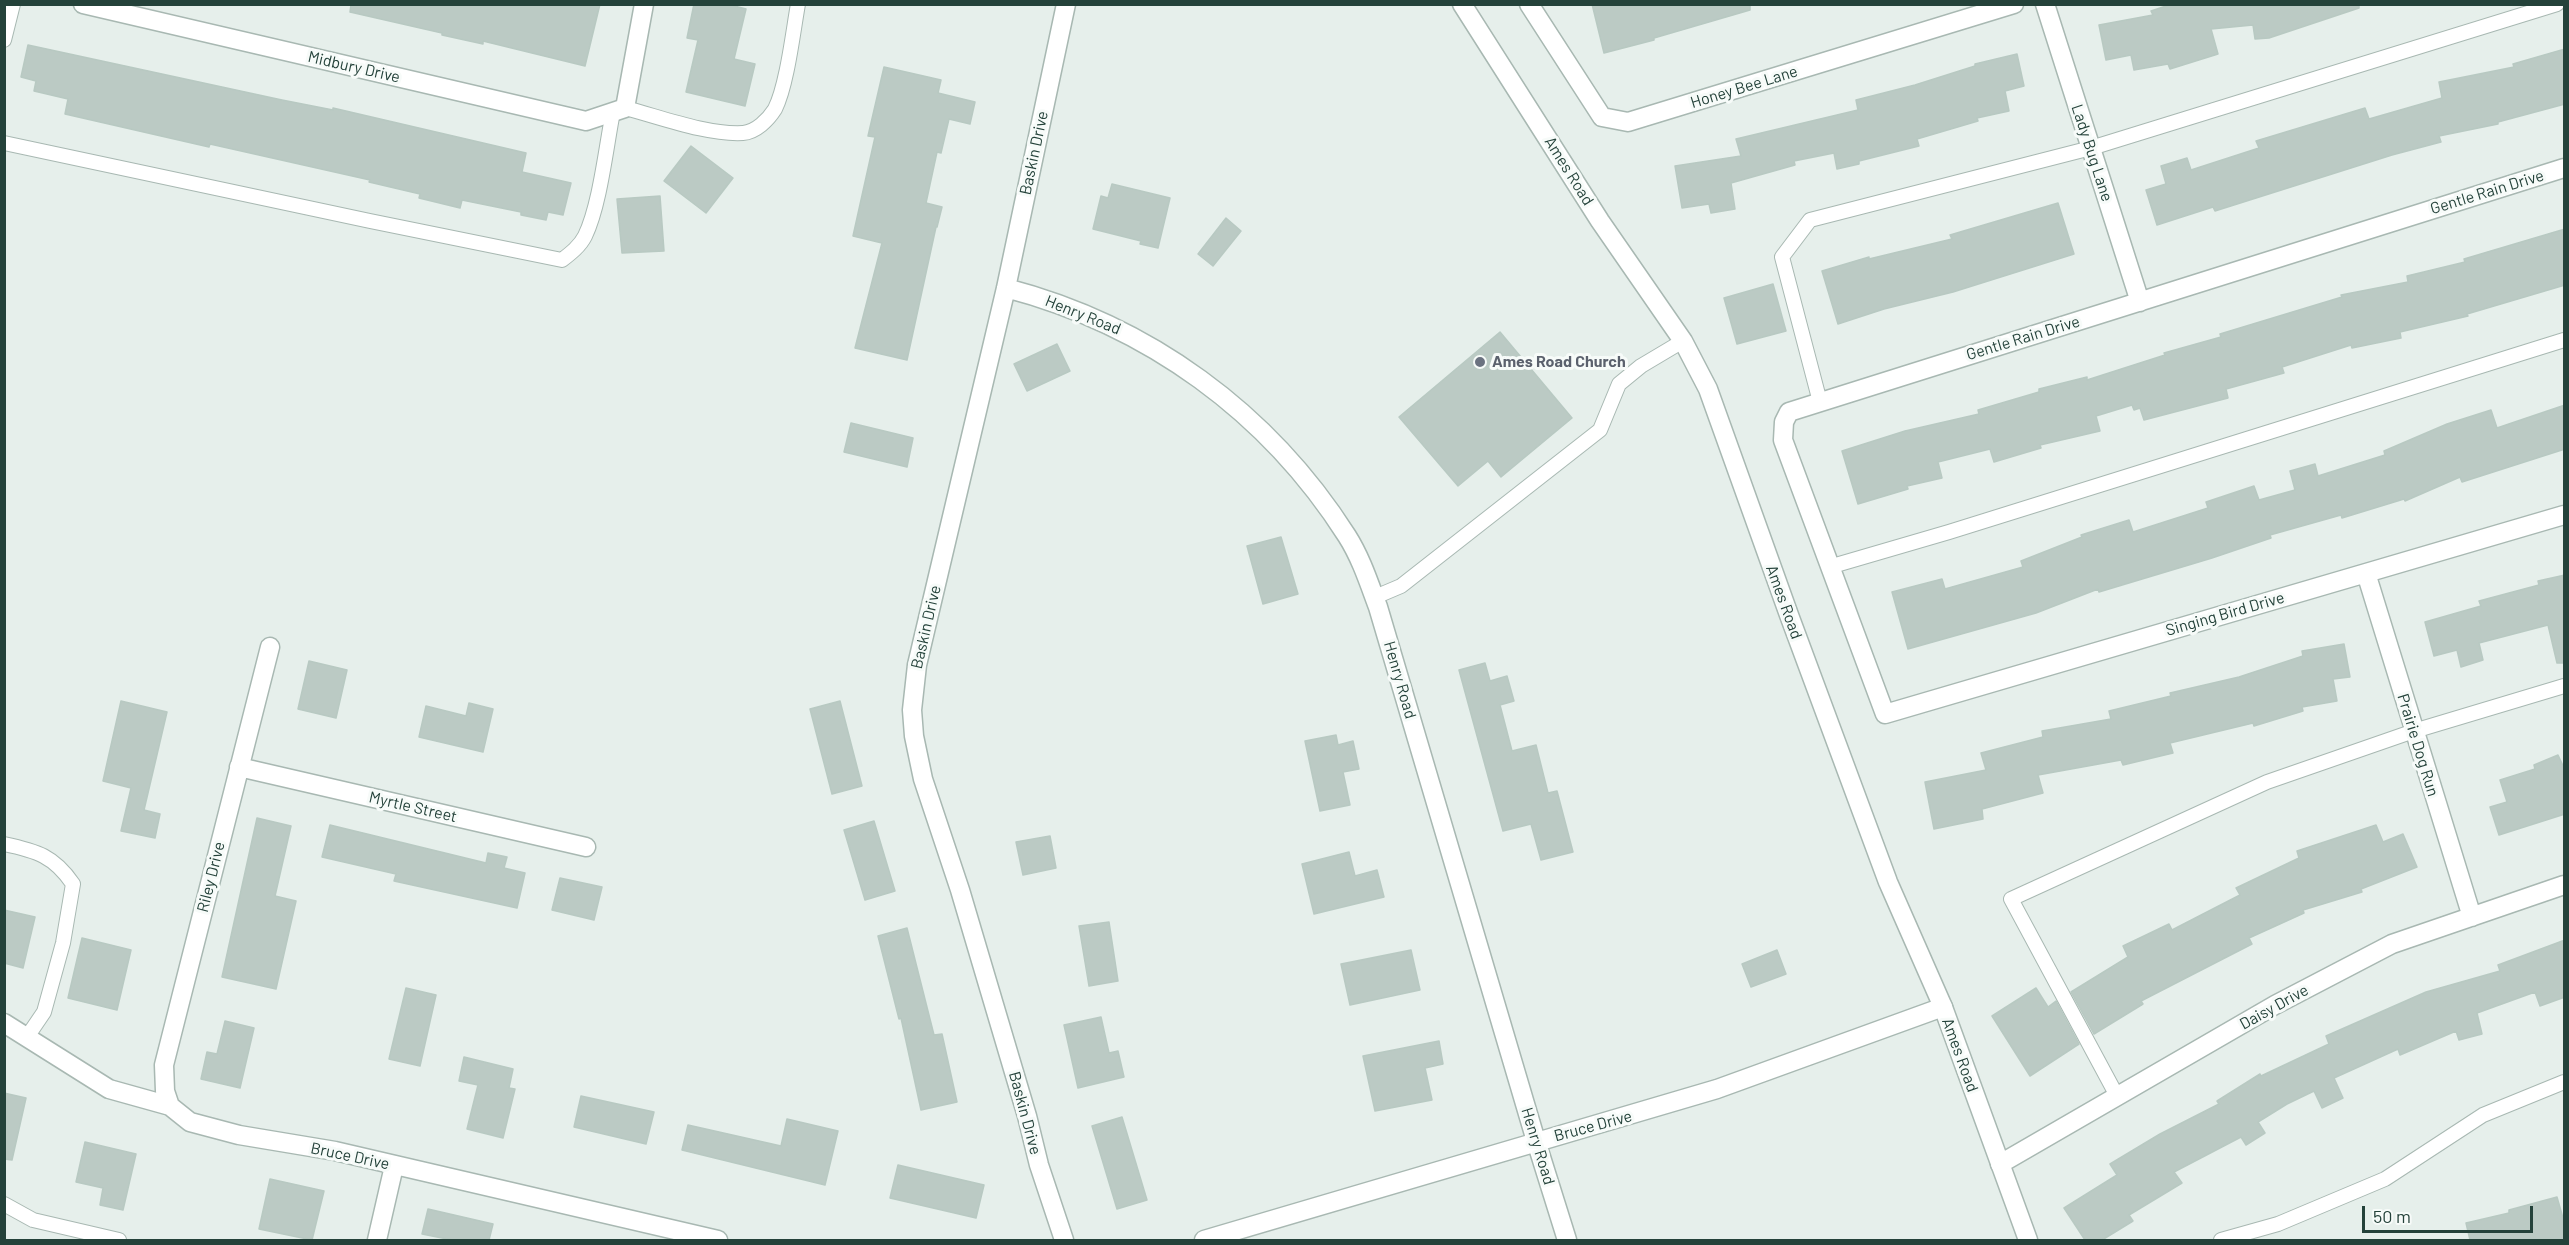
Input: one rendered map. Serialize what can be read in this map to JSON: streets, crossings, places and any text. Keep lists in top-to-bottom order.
{
  "streets": {
    "street": [
      "Midbury Drive",
      "Honey Bee Lane",
      "Baskin Drive",
      "Lady Bug Lane",
      "Ames Road",
      "Gentle Rain Drive",
      "Henry Road",
      "Singing Bird Drive",
      "Prairie Dog Run",
      "Myrtle Street",
      "Riley Drive",
      "Daisy Drive",
      "Bruce Drive"
    ]
  },
  "crossings": [
    ["Baskin Drive", "Henry Road"],
    ["Lady Bug Lane", "Gentle Rain Drive"],
    ["Ames Road", "Daisy Drive"],
    ["Ames Road", "Bruce Drive"],
    ["Gentle Rain Drive", "Singing Bird Drive"],
    ["Henry Road", "Bruce Drive"],
    ["Singing Bird Drive", "Prairie Dog Run"],
    ["Prairie Dog Run", "Daisy Drive"],
    ["Myrtle Street", "Riley Drive"],
    ["Riley Drive", "Bruce Drive"]
  ],
  "places": ["Ames Road Church"],
  "scale_bar": "50 m"
}
